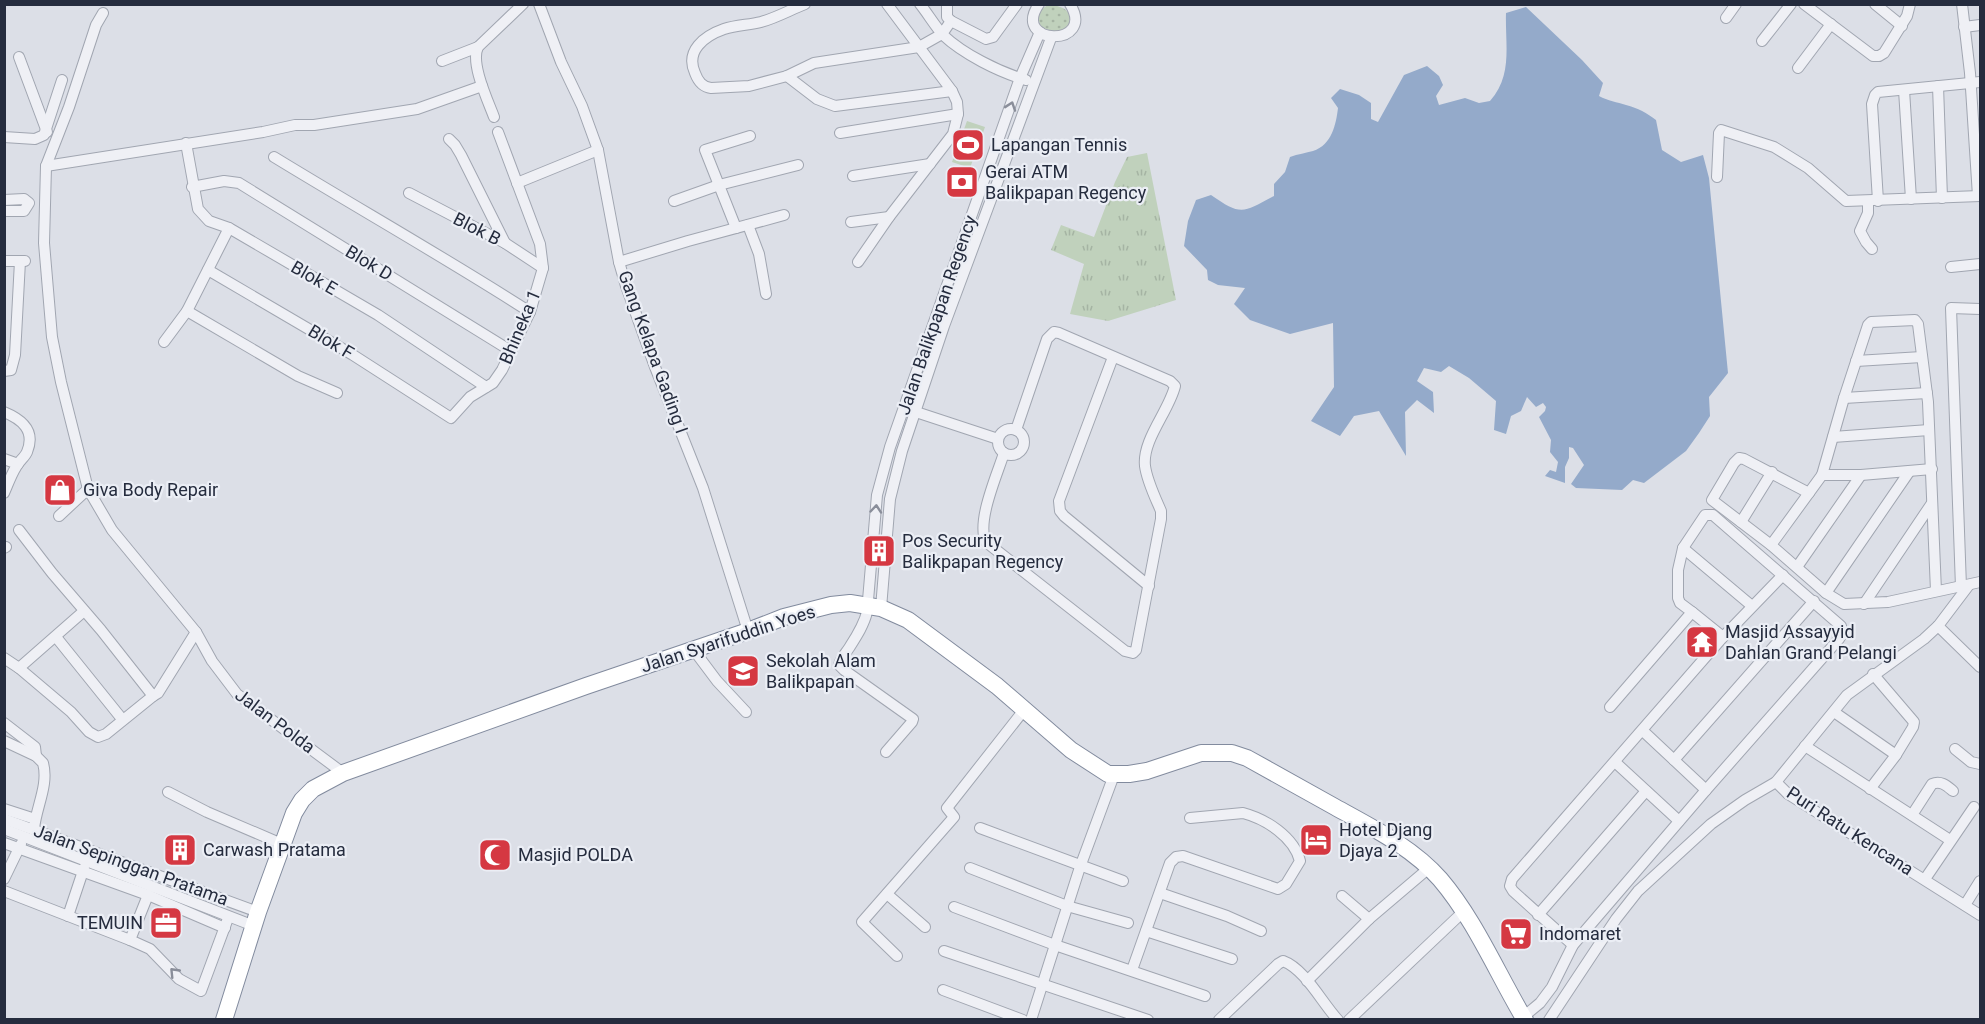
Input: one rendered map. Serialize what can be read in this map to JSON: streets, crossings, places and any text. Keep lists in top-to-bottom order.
{
  "streets": {
    "highway": ["Jalan Syarifuddin Yoes"],
    "street": [
      "Blok B",
      "Blok D",
      "Blok E",
      "Jalan Balikpapan Regency",
      "Bhineka 1",
      "Blok F",
      "Gang Kelapa Gading I",
      "Jalan Polda",
      "Puri Ratu Kencana",
      "Jalan Sepinggan Pratama"
    ]
  },
  "crossings": [
    ["Blok B", "Bhineka 1"],
    ["Blok D", "Blok E"],
    ["Blok D", "Bhineka 1"],
    ["Blok E", "Bhineka 1"],
    ["Jalan Balikpapan Regency", "Jalan Syarifuddin Yoes"],
    ["Bhineka 1", "Blok F"],
    ["Gang Kelapa Gading I", "Jalan Syarifuddin Yoes"],
    ["Jalan Syarifuddin Yoes", "Jalan Polda"],
    ["Jalan Syarifuddin Yoes", "Jalan Sepinggan Pratama"]
  ],
  "places": {
    "sports": ["Lapangan Tennis"],
    "bank": ["Gerai ATM Balikpapan Regency"],
    "shop": ["Giva Body Repair"],
    "building": ["Pos Security Balikpapan Regency", "Carwash Pratama"],
    "temple": ["Masjid Assayyid Dahlan Grand Pelangi"],
    "school or university": ["Sekolah Alam Balikpapan"],
    "hotel": ["Hotel Djang Djaya 2"],
    "mosque": ["Masjid POLDA"],
    "office": ["TEMUIN"],
    "supermarket": ["Indomaret"]
  }
}
